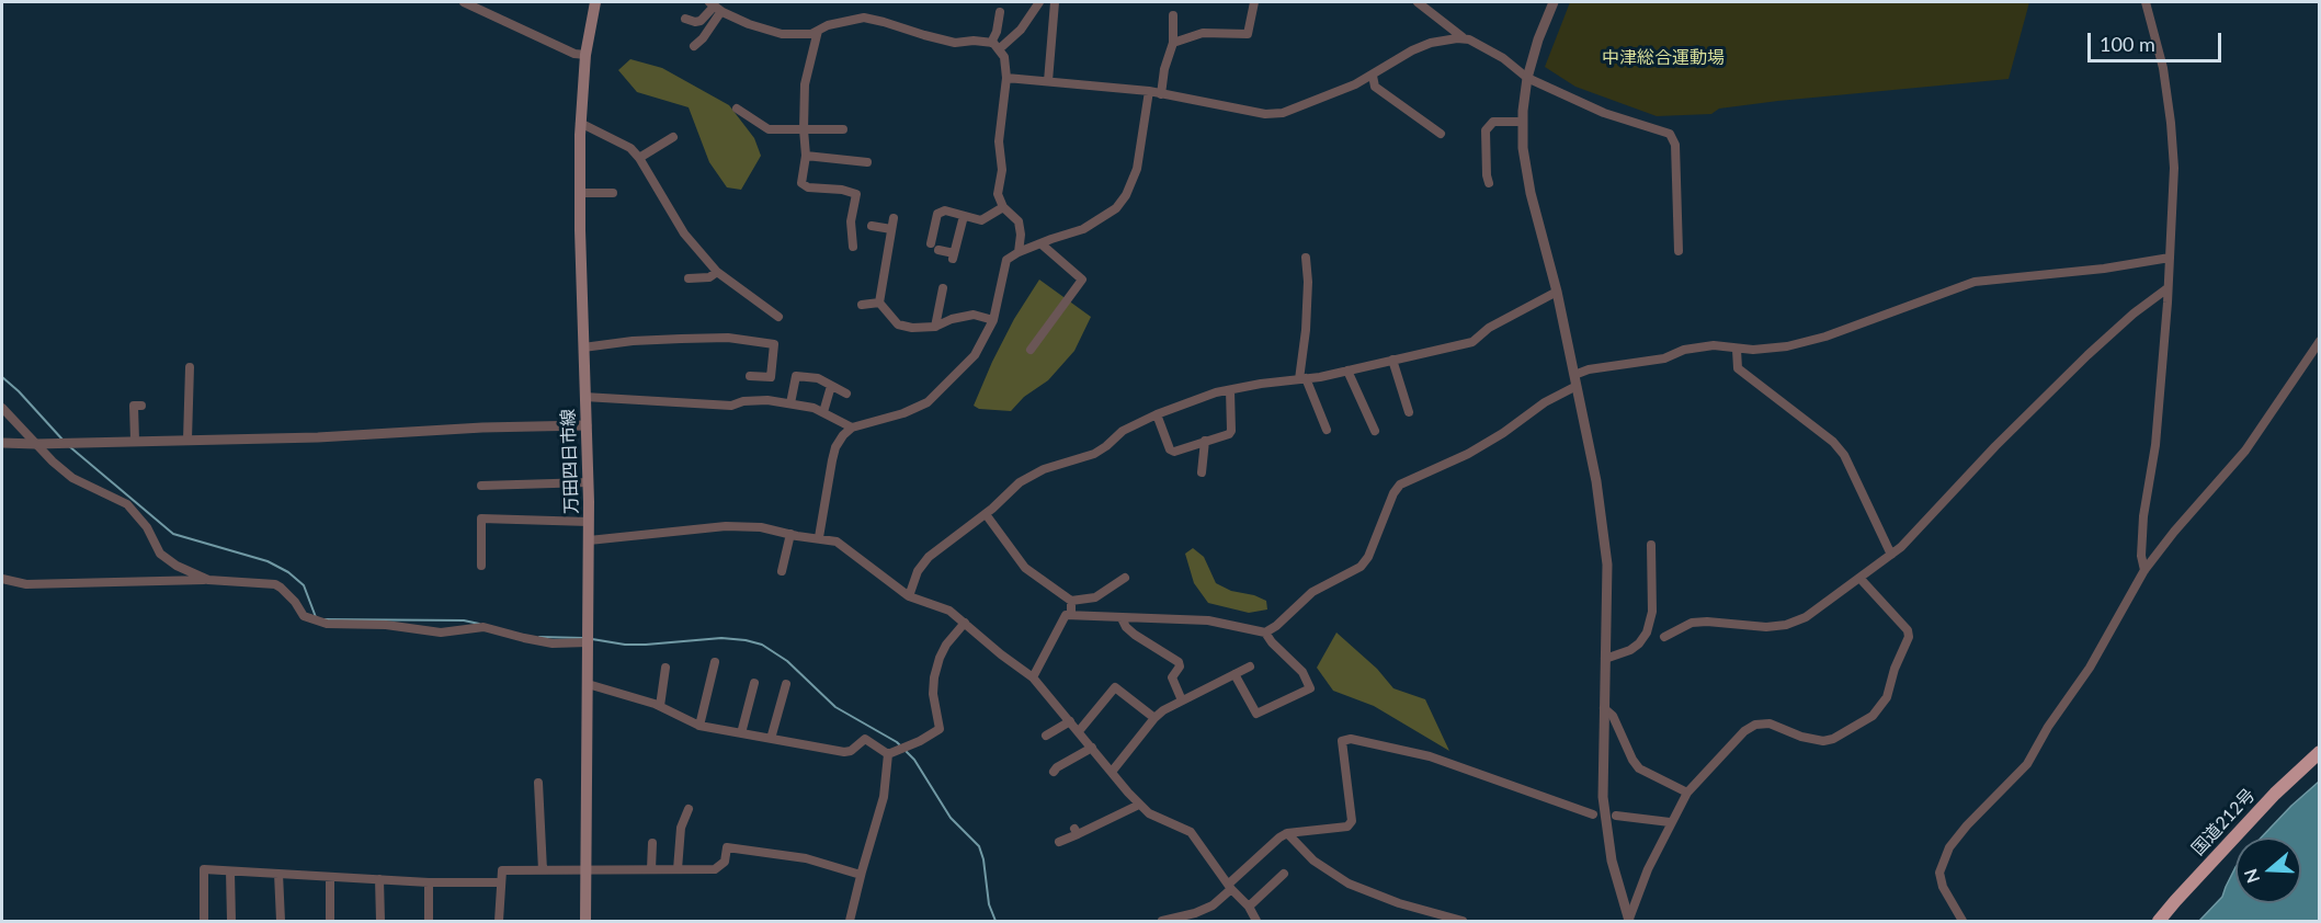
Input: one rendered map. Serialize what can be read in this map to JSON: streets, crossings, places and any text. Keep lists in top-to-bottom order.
{
  "streets": {
    "highway": ["国道212号"],
    "main road": ["万田四日市線"]
  },
  "parks": ["中津総合運動場"],
  "scale_bar": "100 m",
  "north": "left"
}
